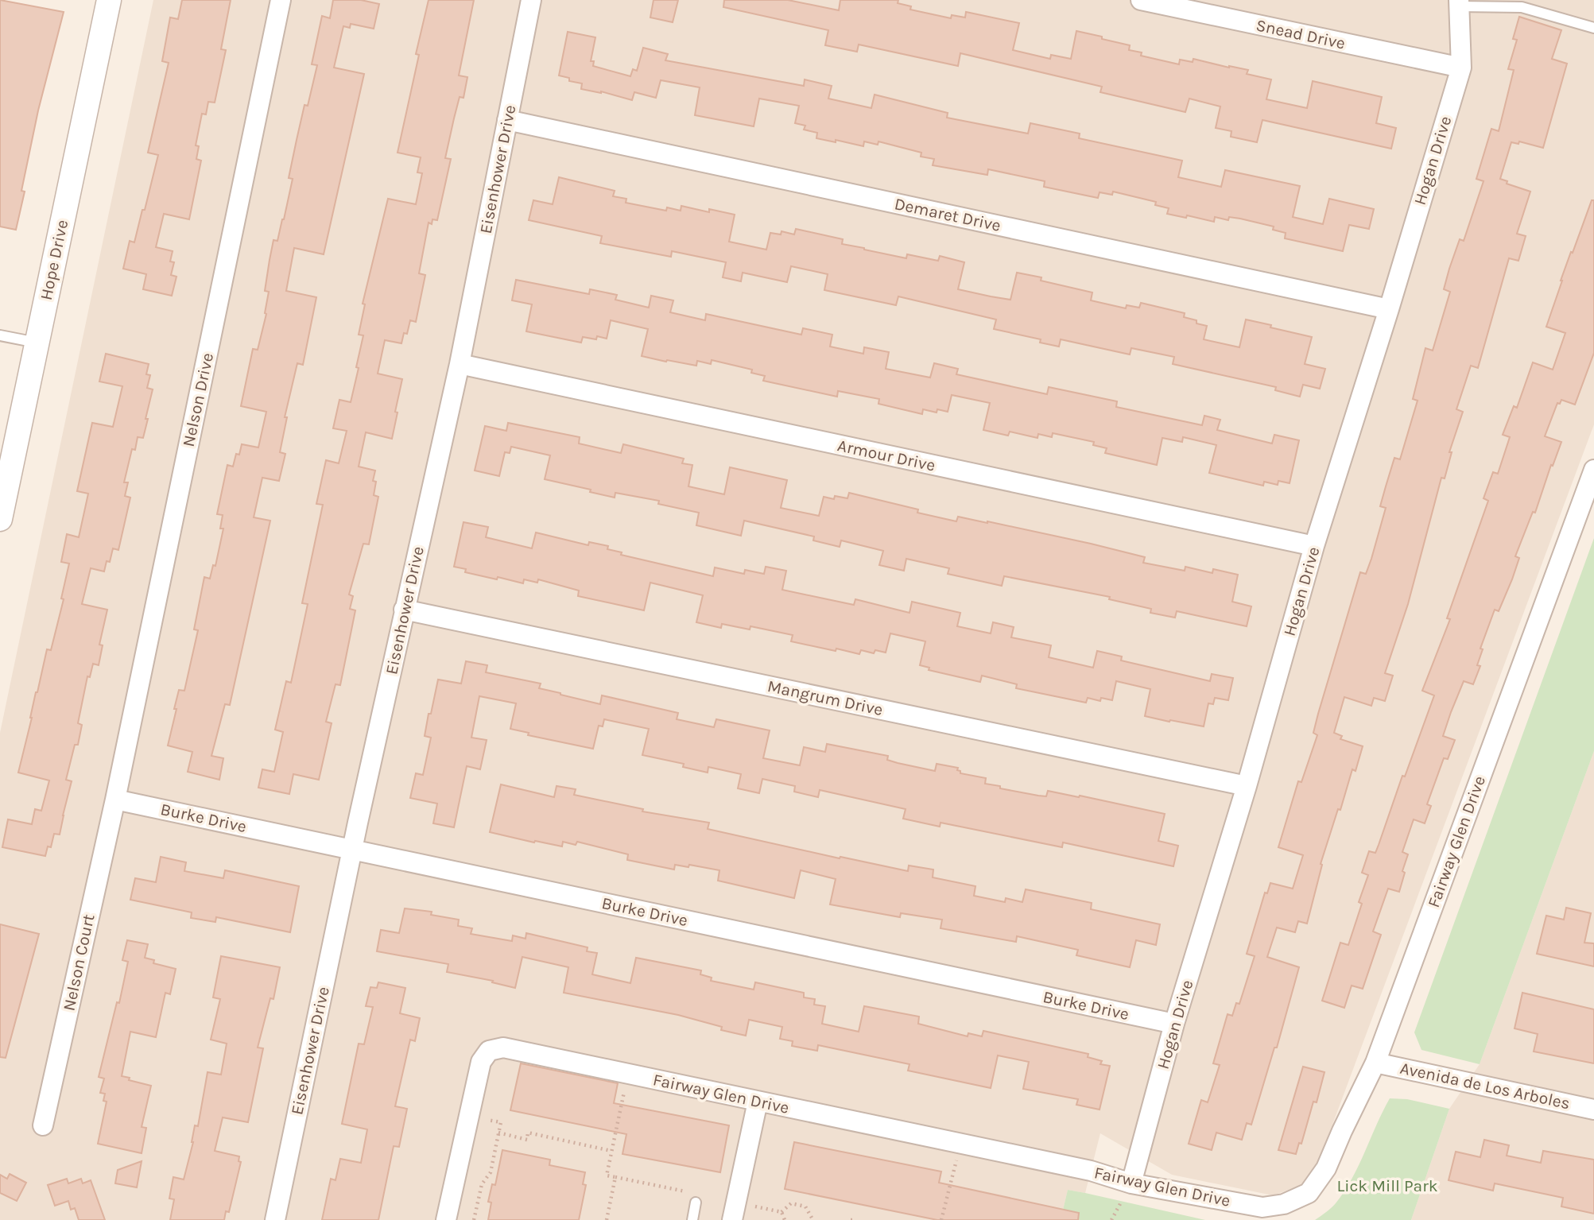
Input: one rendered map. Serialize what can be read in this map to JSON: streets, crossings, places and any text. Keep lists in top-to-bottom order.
{
  "streets": {
    "street": [
      "Snead Drive",
      "Hogan Drive",
      "Eisenhower Drive",
      "Demaret Drive",
      "Hope Drive",
      "Nelson Drive",
      "Armour Drive",
      "Mangrum Drive",
      "Burke Drive",
      "Fairway Glen Drive",
      "Nelson Court",
      "Avenida de Los Arboles"
    ]
  },
  "crossings": [
    ["Snead Drive", "Hogan Drive"],
    ["Hogan Drive", "Demaret Drive"],
    ["Hogan Drive", "Armour Drive"],
    ["Hogan Drive", "Mangrum Drive"],
    ["Hogan Drive", "Burke Drive"],
    ["Hogan Drive", "Fairway Glen Drive"],
    ["Eisenhower Drive", "Demaret Drive"],
    ["Eisenhower Drive", "Armour Drive"],
    ["Eisenhower Drive", "Mangrum Drive"],
    ["Eisenhower Drive", "Burke Drive"],
    ["Nelson Drive", "Burke Drive"],
    ["Nelson Drive", "Nelson Court"],
    ["Burke Drive", "Nelson Court"],
    ["Fairway Glen Drive", "Avenida de Los Arboles"]
  ],
  "parks": ["Lick Mill Park"]
}
